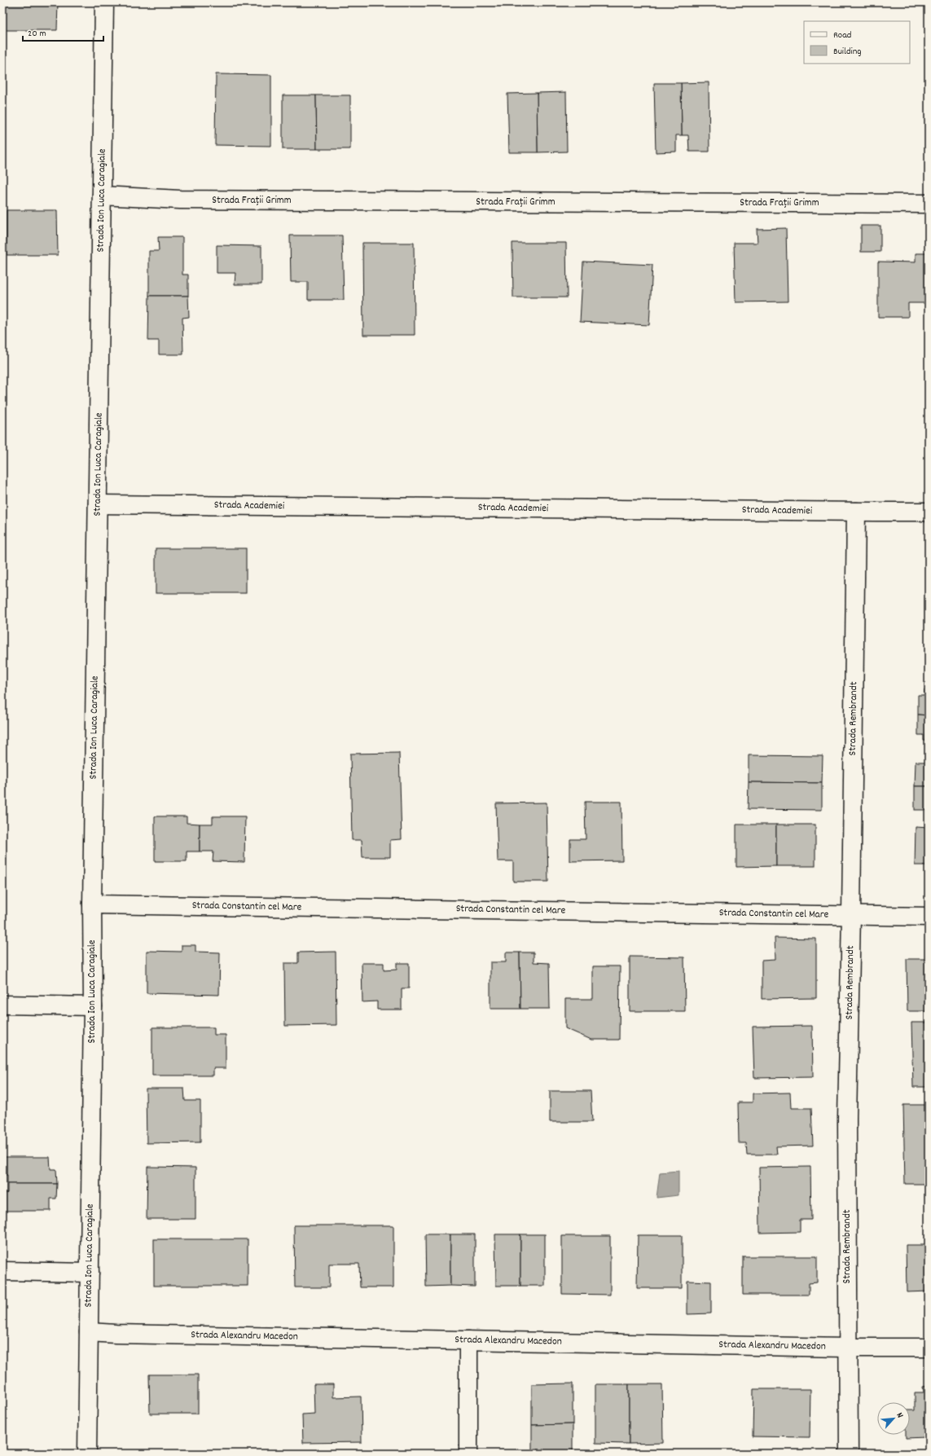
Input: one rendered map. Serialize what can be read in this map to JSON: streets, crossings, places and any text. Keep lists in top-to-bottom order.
{
  "streets": {
    "street": [
      "Strada Ion Luca Caragiale",
      "Strada Frații Grimm",
      "Strada Academiei",
      "Strada Rembrandt",
      "Strada Constantin cel Mare",
      "Strada Alexandru Macedon"
    ]
  },
  "crossings": [
    ["Strada Ion Luca Caragiale", "Strada Frații Grimm"],
    ["Strada Ion Luca Caragiale", "Strada Academiei"],
    ["Strada Ion Luca Caragiale", "Strada Constantin cel Mare"],
    ["Strada Ion Luca Caragiale", "Strada Alexandru Macedon"],
    ["Strada Academiei", "Strada Rembrandt"],
    ["Strada Rembrandt", "Strada Constantin cel Mare"],
    ["Strada Rembrandt", "Strada Alexandru Macedon"]
  ],
  "legend": ["Road", "Building"],
  "scale_bar": "20 m",
  "north": "top right"
}
